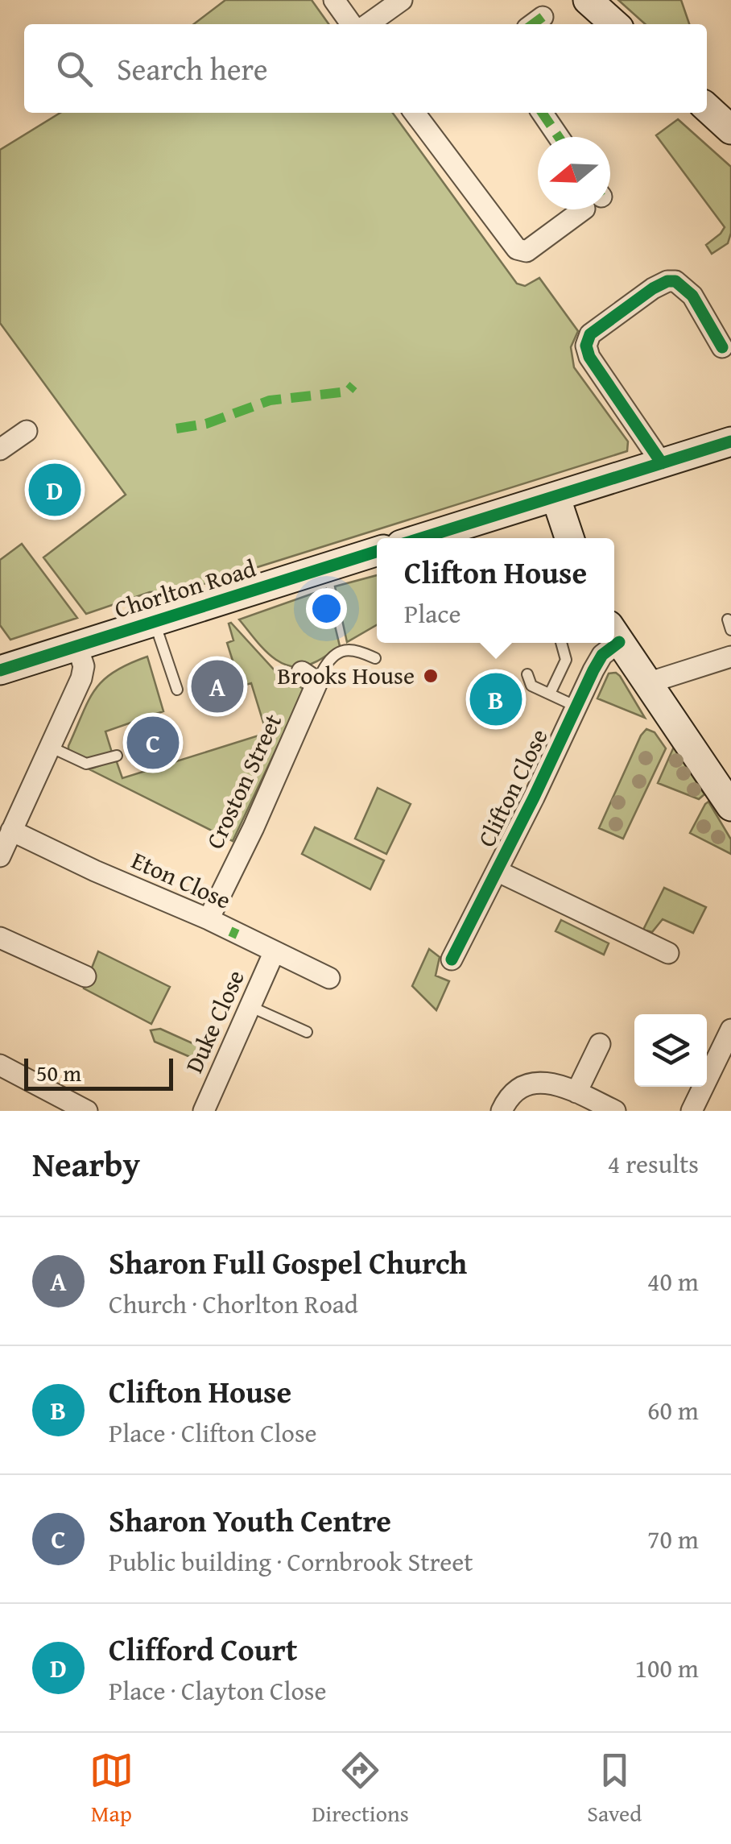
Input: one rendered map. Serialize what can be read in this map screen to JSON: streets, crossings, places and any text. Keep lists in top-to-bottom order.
{
  "streets": {
    "main road": ["Chorlton Road"],
    "street": [
      "Croston Street",
      "Clifton Close",
      "Eton Close",
      "Duke Close"
    ]
  },
  "crossings": [
    ["Croston Street", "Eton Close"],
    ["Eton Close", "Duke Close"]
  ],
  "places": ["Brooks House"],
  "scale_bar": "50 m",
  "north": "left",
  "page": {
    "search": "Search here",
    "pins": [
      "D",
      "A",
      "B",
      "C"
    ],
    "popup": ["Clifton House", "Place"],
    "scale": "50 m",
    "heading": ["Nearby", "4 results"],
    "list": [
      {
        "mark": "A",
        "name": "Sharon Full Gospel Church",
        "note": "Church · Chorlton Road",
        "value": "40 m"
      },
      {
        "mark": "B",
        "name": "Clifton House",
        "note": "Place · Clifton Close",
        "value": "60 m"
      },
      {
        "mark": "C",
        "name": "Sharon Youth Centre",
        "note": "Public building · Cornbrook Street",
        "value": "70 m"
      },
      {
        "mark": "D",
        "name": "Clifford Court",
        "note": "Place · Clayton Close",
        "value": "100 m"
      }
    ],
    "nav": ["Map", "Directions", "Saved"]
  }
}
